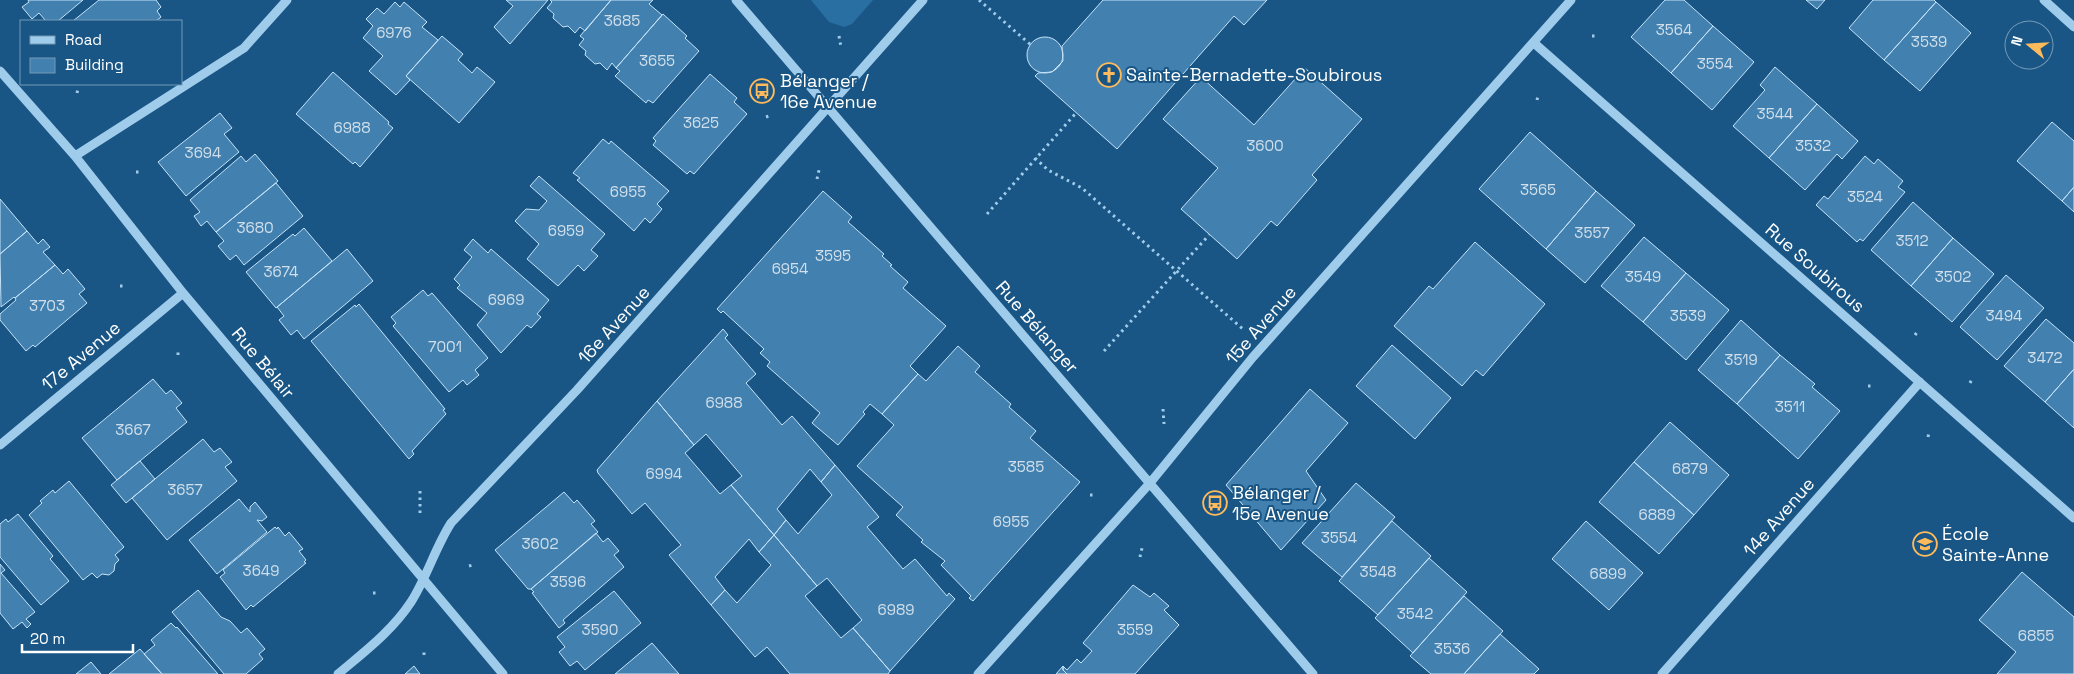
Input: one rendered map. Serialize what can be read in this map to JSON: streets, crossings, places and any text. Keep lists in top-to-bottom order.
{
  "streets": {
    "street": [
      "Rue Soubirous",
      "16e Avenue",
      "15e Avenue",
      "Rue Bélanger",
      "17e Avenue",
      "Rue Bélair",
      "14e Avenue"
    ]
  },
  "crossings": [
    ["Rue Soubirous", "15e Avenue"],
    ["Rue Soubirous", "14e Avenue"],
    ["16e Avenue", "Rue Bélanger"],
    ["16e Avenue", "Rue Bélair"],
    ["15e Avenue", "Rue Bélanger"],
    ["17e Avenue", "Rue Bélair"]
  ],
  "places": {
    "church": ["Sainte-Bernadette-Soubirous"],
    "bus stop": ["Bélanger / 16e Avenue", "Bélanger / 15e Avenue"],
    "school or university": ["École Sainte-Anne"]
  },
  "house_numbers": [
    "3685",
    "3564",
    "6976",
    "3539",
    "3655",
    "3554",
    "3544",
    "3625",
    "6988",
    "3600",
    "3532",
    "3694",
    "3565",
    "6955",
    "3524",
    "3680",
    "6959",
    "3557",
    "3512",
    "3595",
    "6954",
    "3674",
    "3549",
    "3502",
    "6969",
    "3703",
    "3539",
    "3494",
    "7001",
    "3472",
    "3519",
    "6988",
    "3511",
    "3667",
    "3585",
    "6879",
    "6994",
    "3657",
    "6889",
    "6955",
    "3554",
    "3602",
    "3649",
    "3548",
    "6899",
    "3596",
    "6989",
    "3542",
    "3590",
    "3559",
    "6855",
    "3536"
  ],
  "legend": ["Road", "Building"],
  "scale_bar": "20 m",
  "north": "left"
}
